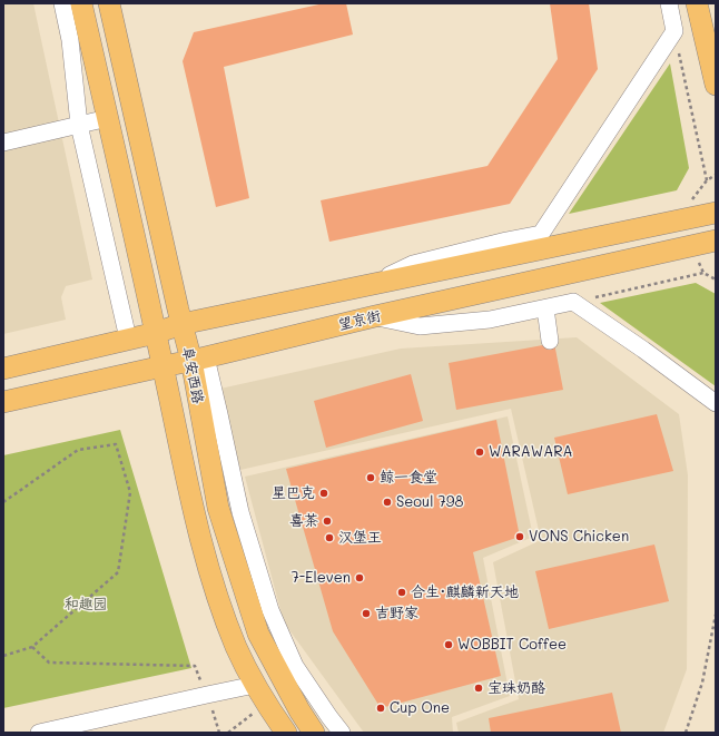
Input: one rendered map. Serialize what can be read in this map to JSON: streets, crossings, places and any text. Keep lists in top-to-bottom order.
{
  "streets": {
    "main road": ["望京街", "阜安西路"]
  },
  "crossings": [
    ["望京街", "阜安西路"]
  ],
  "parks": ["和趣园"],
  "places": [
    "WARAWARA",
    "鲸一食堂",
    "星巴克",
    "Seoul 798",
    "喜茶",
    "VONS Chicken",
    "汉堡王",
    "7-Eleven",
    "合生·麒麟新天地",
    "吉野家",
    "WOBBIT Coffee",
    "宝珠奶酪",
    "Cup One"
  ]
}
